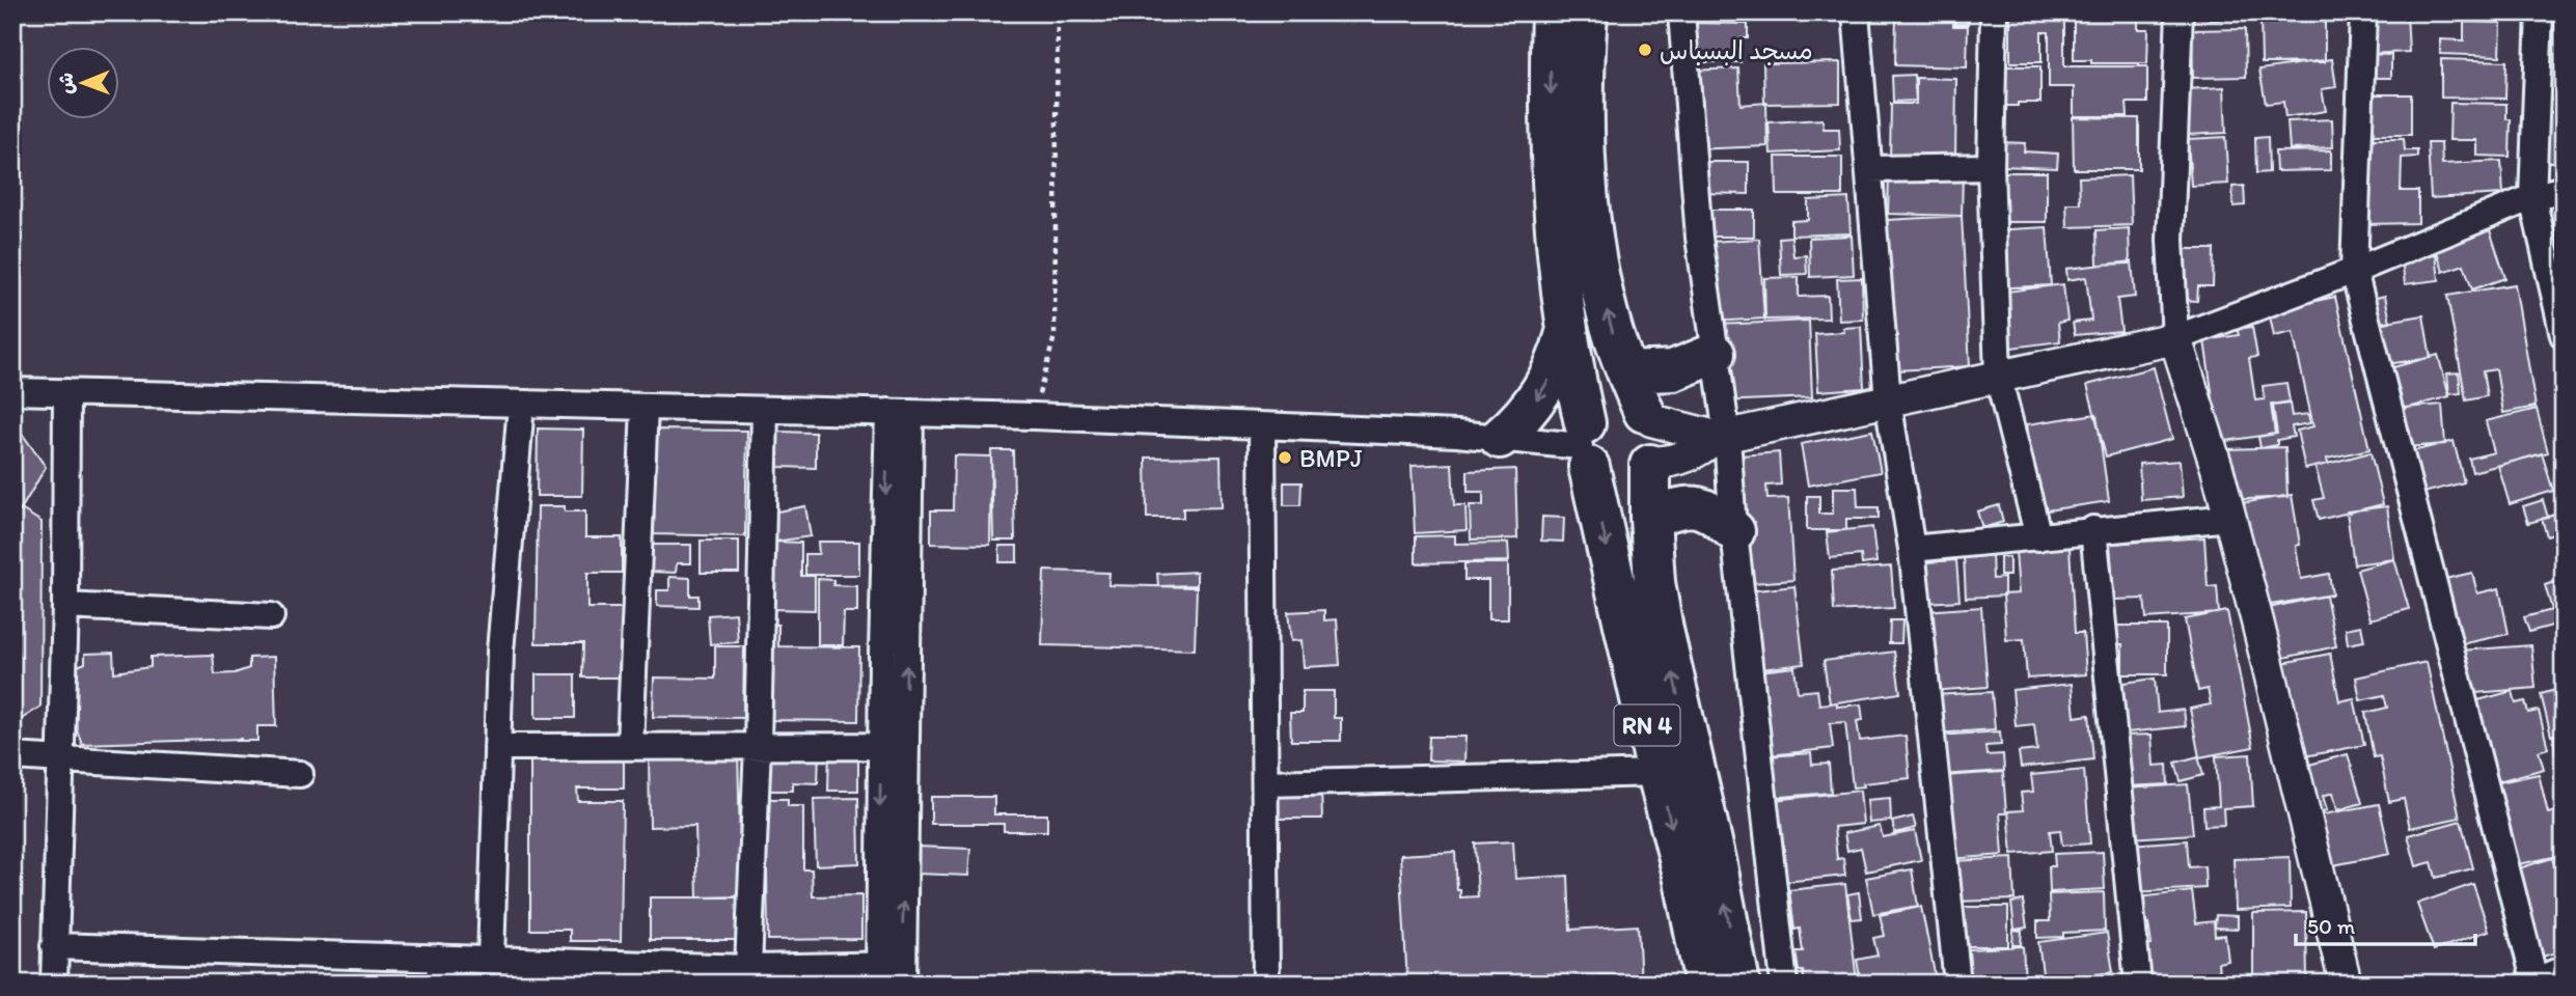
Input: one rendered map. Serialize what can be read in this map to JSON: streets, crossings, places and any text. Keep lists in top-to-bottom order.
{
  "streets": {
    "main road": ["RN 4"]
  },
  "places": ["مسجد البسباس", "BMPJ"],
  "scale_bar": "50 m",
  "north": "left"
}
